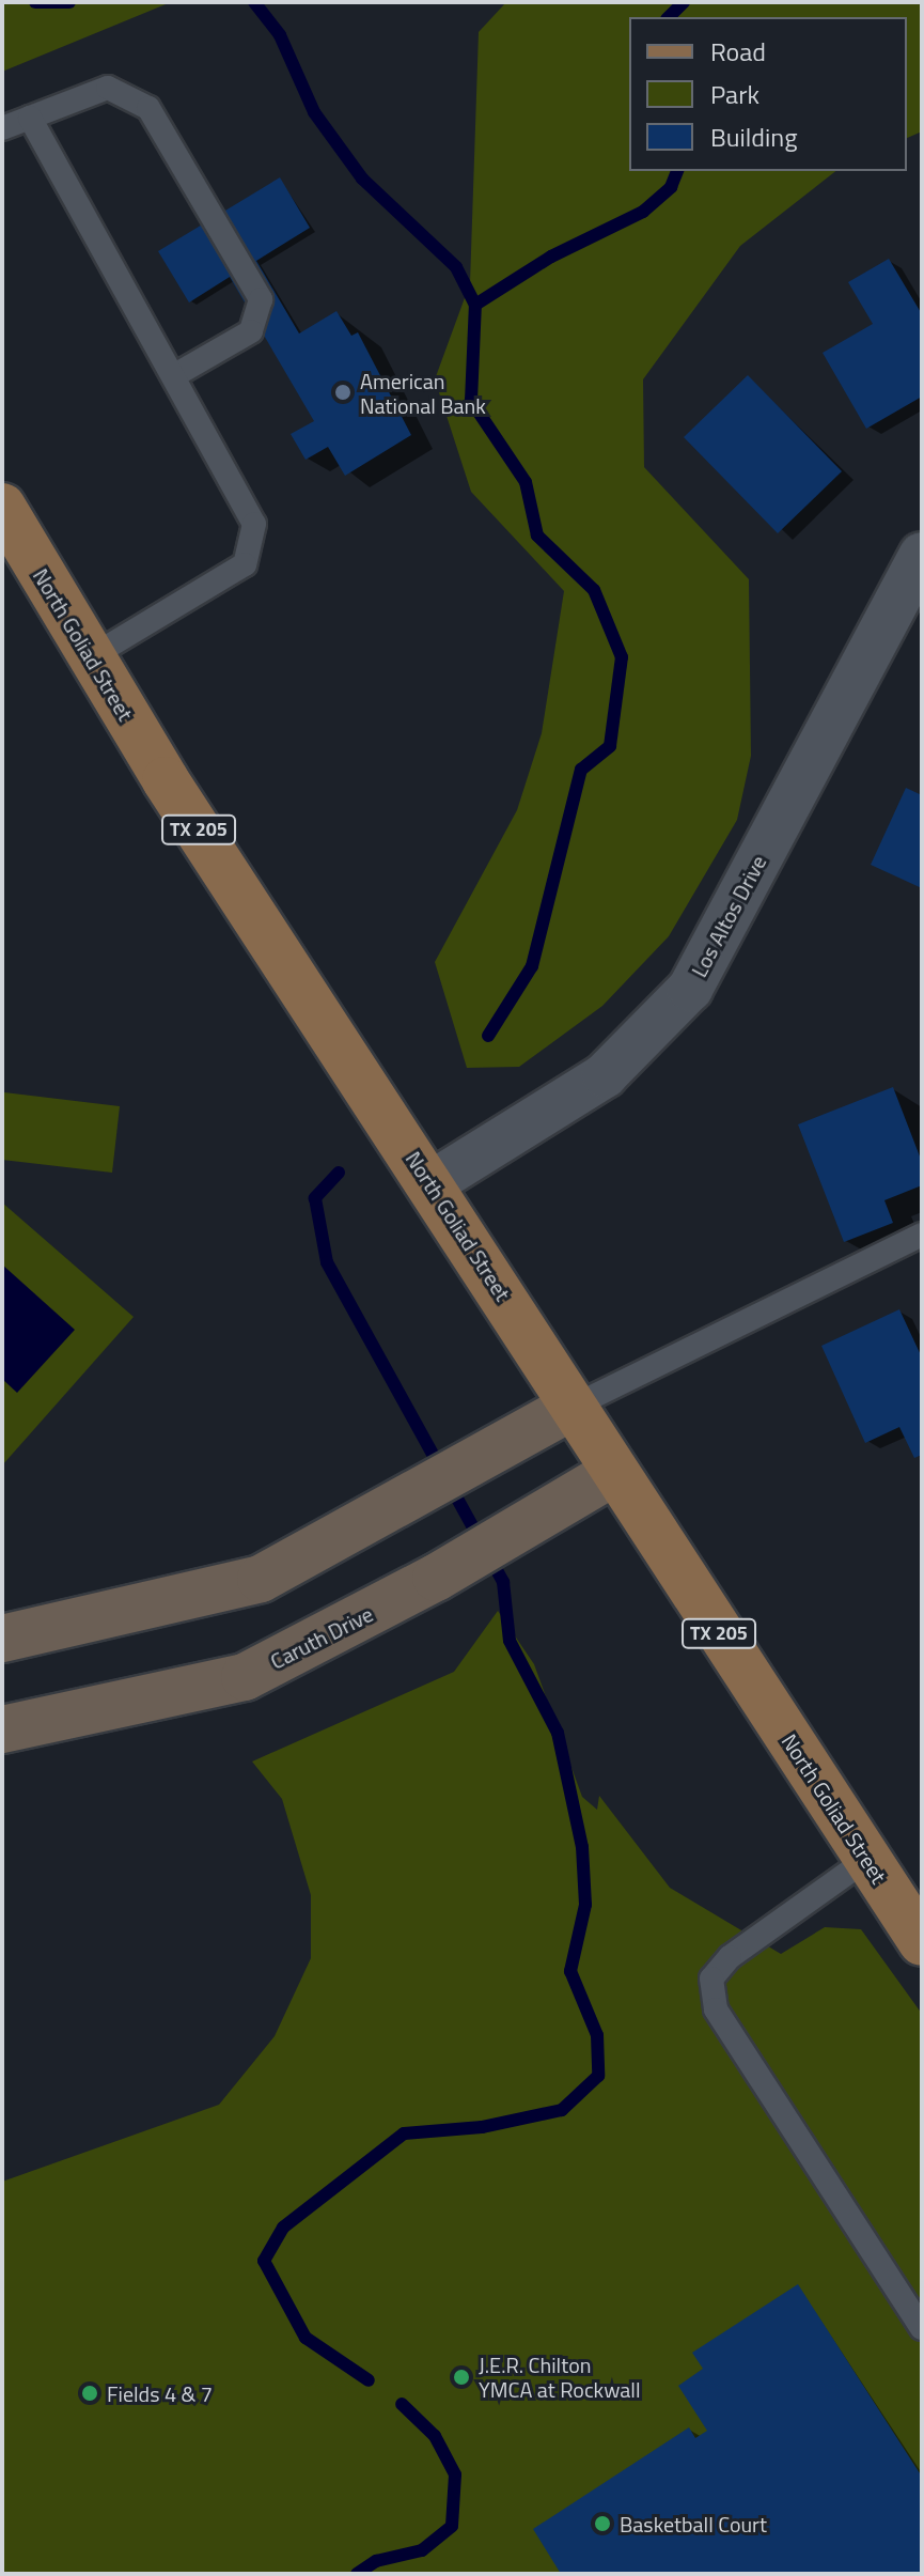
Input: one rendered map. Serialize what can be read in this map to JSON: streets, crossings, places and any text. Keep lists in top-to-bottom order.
{
  "streets": {
    "main road": ["North Goliad Street", "TX 205"],
    "street": ["Los Altos Drive", "Caruth Drive"]
  },
  "crossings": [
    ["North Goliad Street", "Los Altos Drive"],
    ["North Goliad Street", "Caruth Drive"]
  ],
  "places": [
    "American National Bank",
    "J.E.R. Chilton YMCA at Rockwall",
    "Fields 4 & 7",
    "Basketball Court"
  ],
  "legend": ["Road", "Park", "Building"]
}
